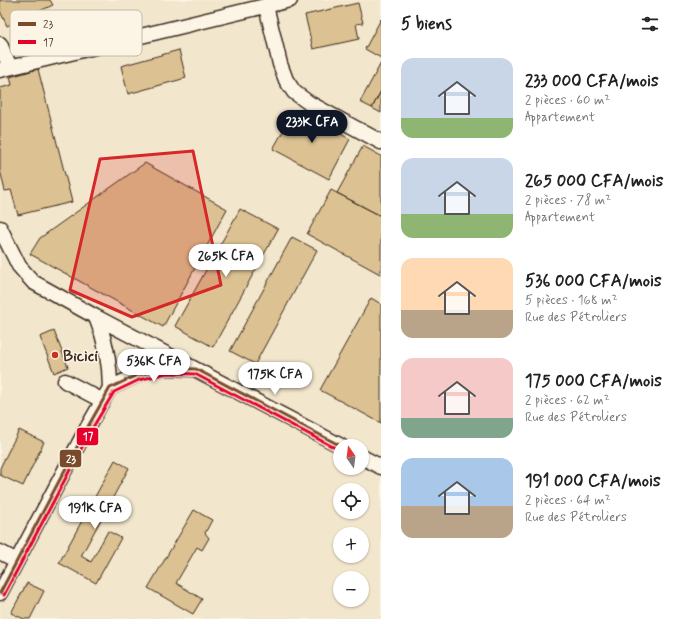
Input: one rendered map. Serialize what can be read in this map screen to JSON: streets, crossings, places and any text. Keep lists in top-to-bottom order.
{
  "places": ["Bicici"],
  "lines": ["transit line 23", "transit line 17"],
  "legend": ["23", "17"],
  "north": "top",
  "page": {
    "heading": "5 biens",
    "list": [
      {
        "name": "233 000 CFA/mois",
        "note": "2 pièces · 60 m² · Appartement"
      },
      {
        "name": "265 000 CFA/mois",
        "note": "2 pièces · 78 m² · Appartement"
      },
      {
        "name": "536 000 CFA/mois",
        "note": "5 pièces · 168 m² · Rue des Pétroliers"
      },
      {
        "name": "175 000 CFA/mois",
        "note": "2 pièces · 62 m² · Rue des Pétroliers"
      },
      {
        "name": "191 000 CFA/mois",
        "note": "2 pièces · 64 m² · Rue des Pétroliers"
      }
    ],
    "price": [
      "233K CFA",
      "265K CFA",
      "536K CFA",
      "175K CFA",
      "191K CFA"
    ],
    "map_buttons": ["+", "−"]
  }
}
